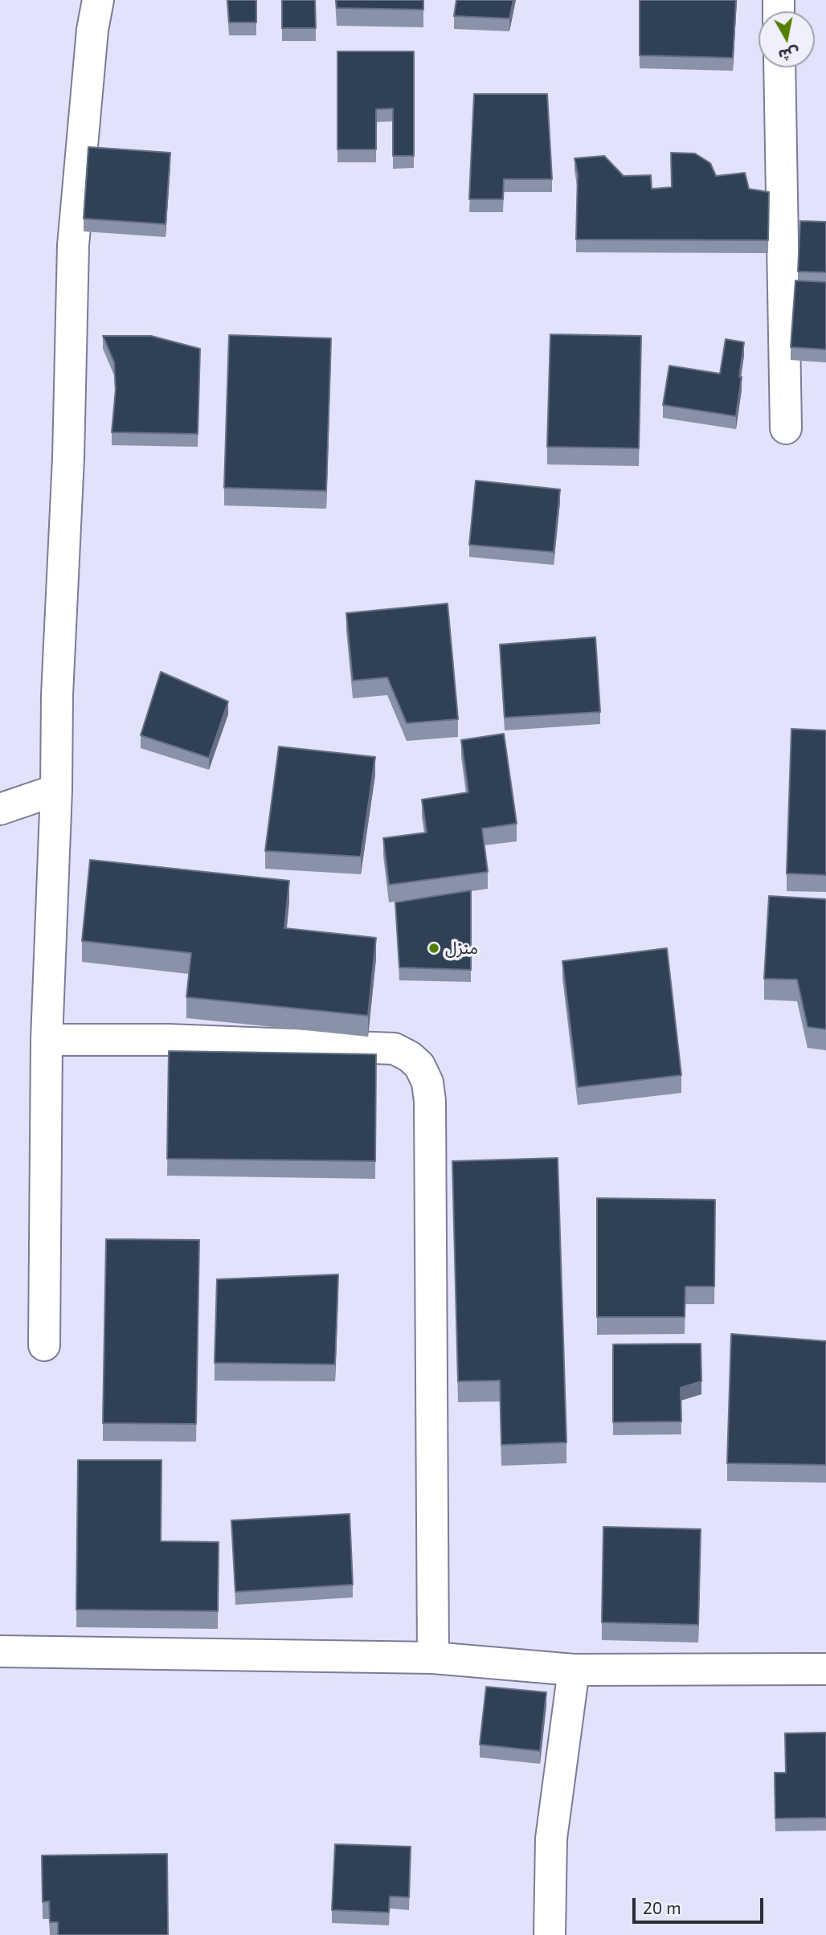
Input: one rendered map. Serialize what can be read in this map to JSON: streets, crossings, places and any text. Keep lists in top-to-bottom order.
{
  "places": ["منزل"],
  "scale_bar": "20 m",
  "north": "bottom"
}
